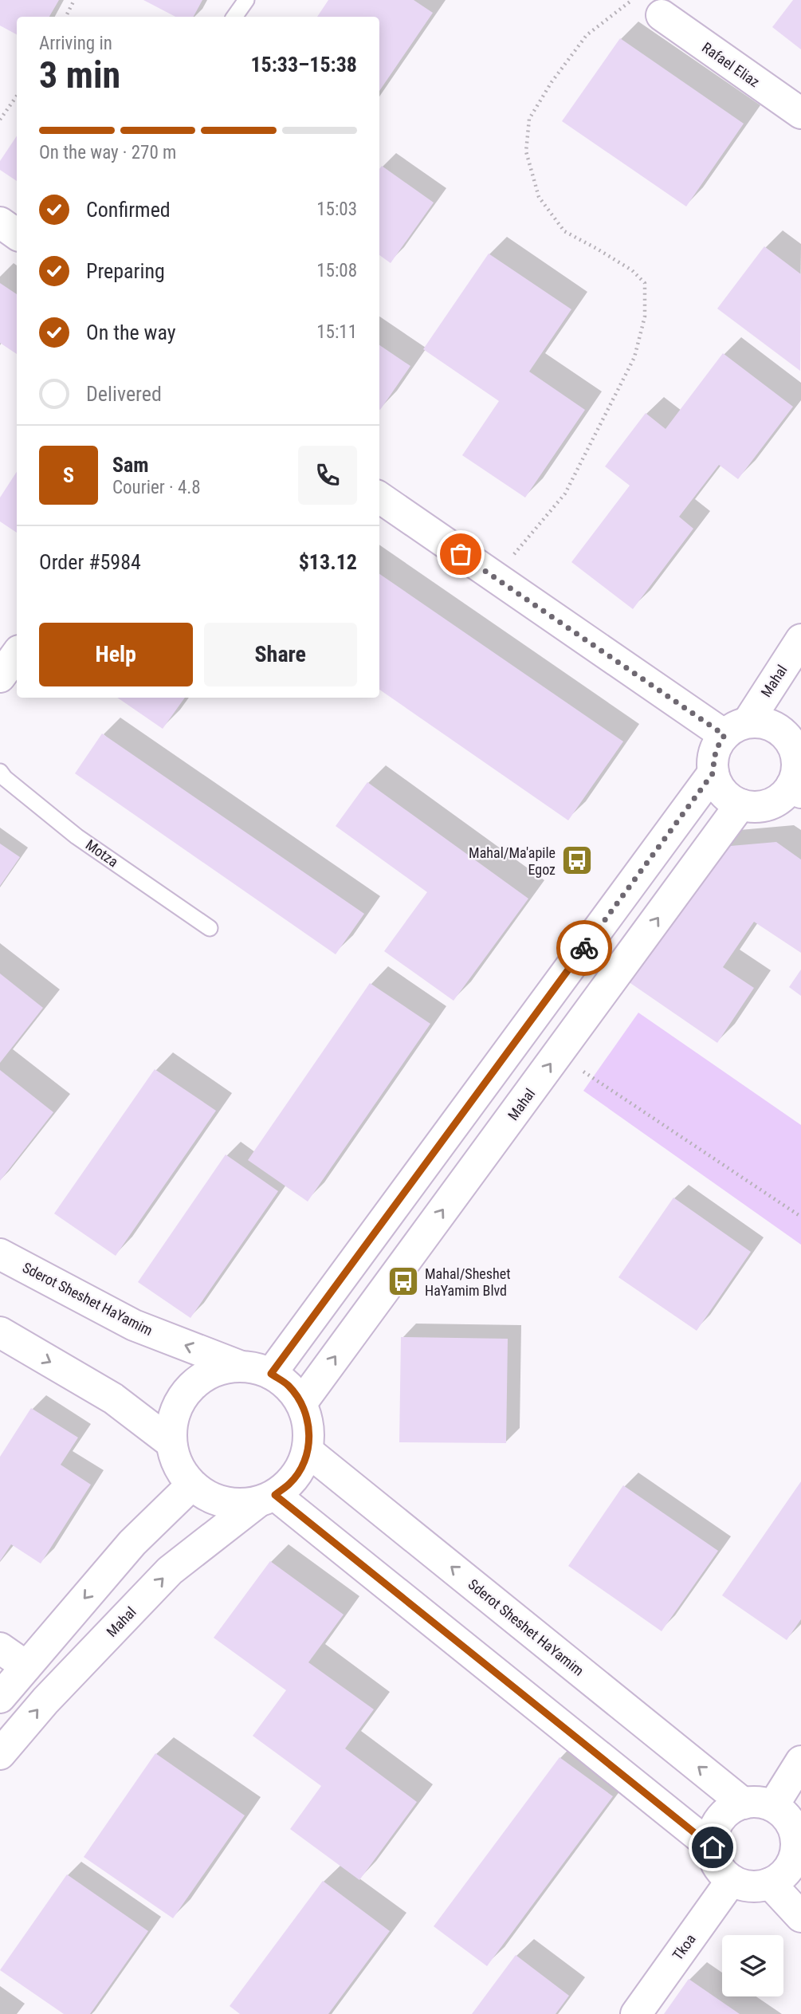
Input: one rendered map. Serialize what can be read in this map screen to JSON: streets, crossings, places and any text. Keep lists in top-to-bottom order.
{
  "streets": {
    "street": [
      "Rafael Eliaz",
      "Mahal",
      "Sderot Sheshet HaYamim",
      "Tkoa"
    ],
    "lane": ["Motza"]
  },
  "crossings": [
    ["Mahal", "Sderot Sheshet HaYamim"],
    ["Sderot Sheshet HaYamim", "Tkoa"]
  ],
  "places": {
    "bus stop": ["Mahal/Ma'apile Egoz", "Mahal/Sheshet HaYamim Blvd"]
  },
  "page": {
    "heading": ["3 min", "Arriving in", "15:33–15:38"],
    "panel": [
      "Sam",
      "Courier · 4.8",
      "Order #5984",
      "$13.12"
    ],
    "bar": "On the way · 270 m",
    "list": [
      ["Confirmed", "15:03"],
      ["Preparing", "15:08"],
      ["On the way", "15:11"],
      "Delivered"
    ],
    "round": "S",
    "buttons": ["Help", "Share"]
  }
}
